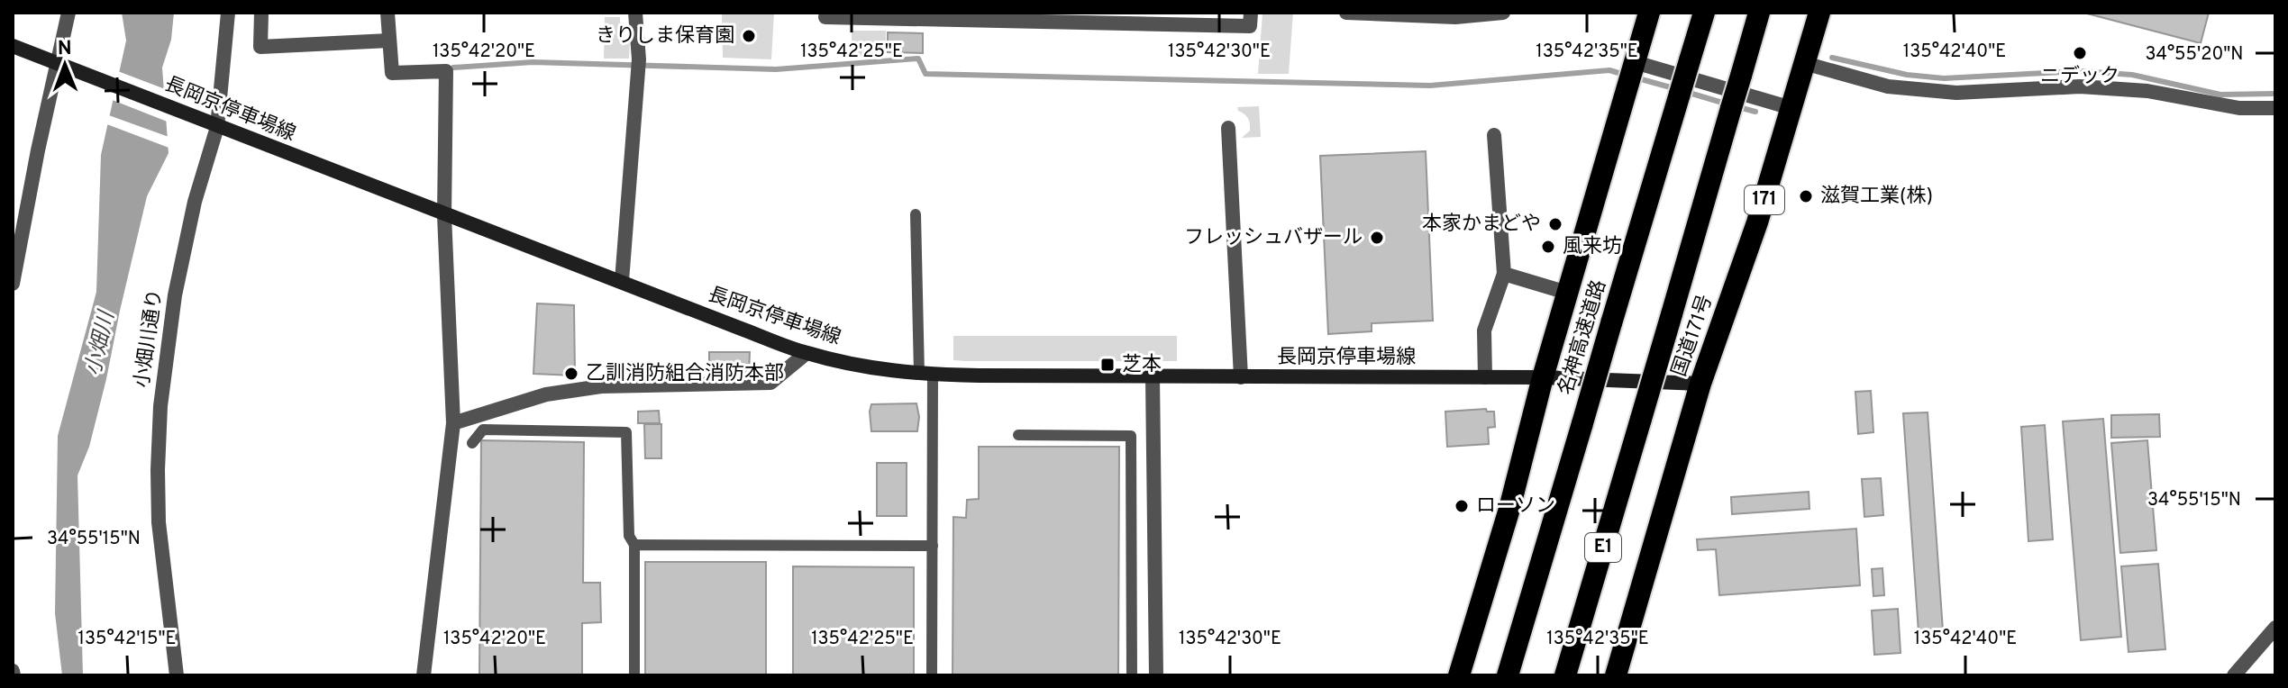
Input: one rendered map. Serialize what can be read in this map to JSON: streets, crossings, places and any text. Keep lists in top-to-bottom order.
{
  "streets": {
    "highway": [
      "171",
      "国道171号",
      "名神高速道路",
      "E1"
    ],
    "main road": ["長岡京停車場線"],
    "street": ["小畑川通り"]
  },
  "crossings": [
    ["長岡京停車場線", "国道171号"],
    ["長岡京停車場線", "小畑川通り"]
  ],
  "water": ["小畑川"],
  "places": {
    "other": [
      "きりしま保育園",
      "ニデック",
      "滋賀工業(株)",
      "本家かまどや",
      "フレッシュバザール",
      "風来坊",
      "乙訓消防組合消防本部",
      "ローソン"
    ],
    "transit": ["芝本"]
  },
  "north": "top",
  "coordinates": [
    "135°42'20\"E",
    "135°42'25\"E",
    "135°42'30\"E",
    "135°42'35\"E",
    "135°42'40\"E",
    "34°55'20\"N",
    "34°55'15\"N",
    "135°42'15\"E"
  ]
}
